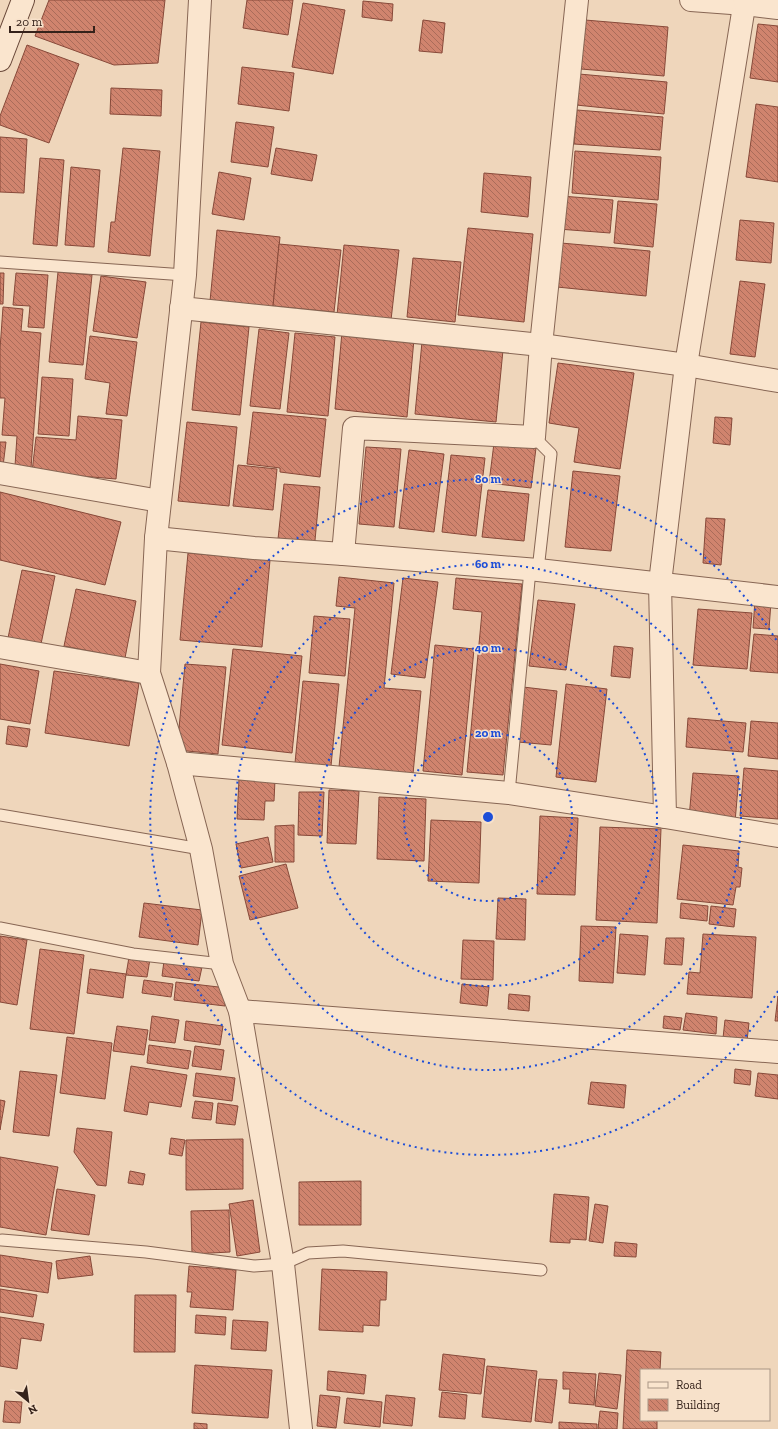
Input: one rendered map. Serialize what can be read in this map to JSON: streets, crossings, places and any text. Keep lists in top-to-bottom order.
{
  "legend": ["Road", "Building"],
  "scale_bar": "20 m",
  "north": "bottom right",
  "rings": [
    "80 m",
    "60 m",
    "40 m",
    "20 m"
  ]
}
